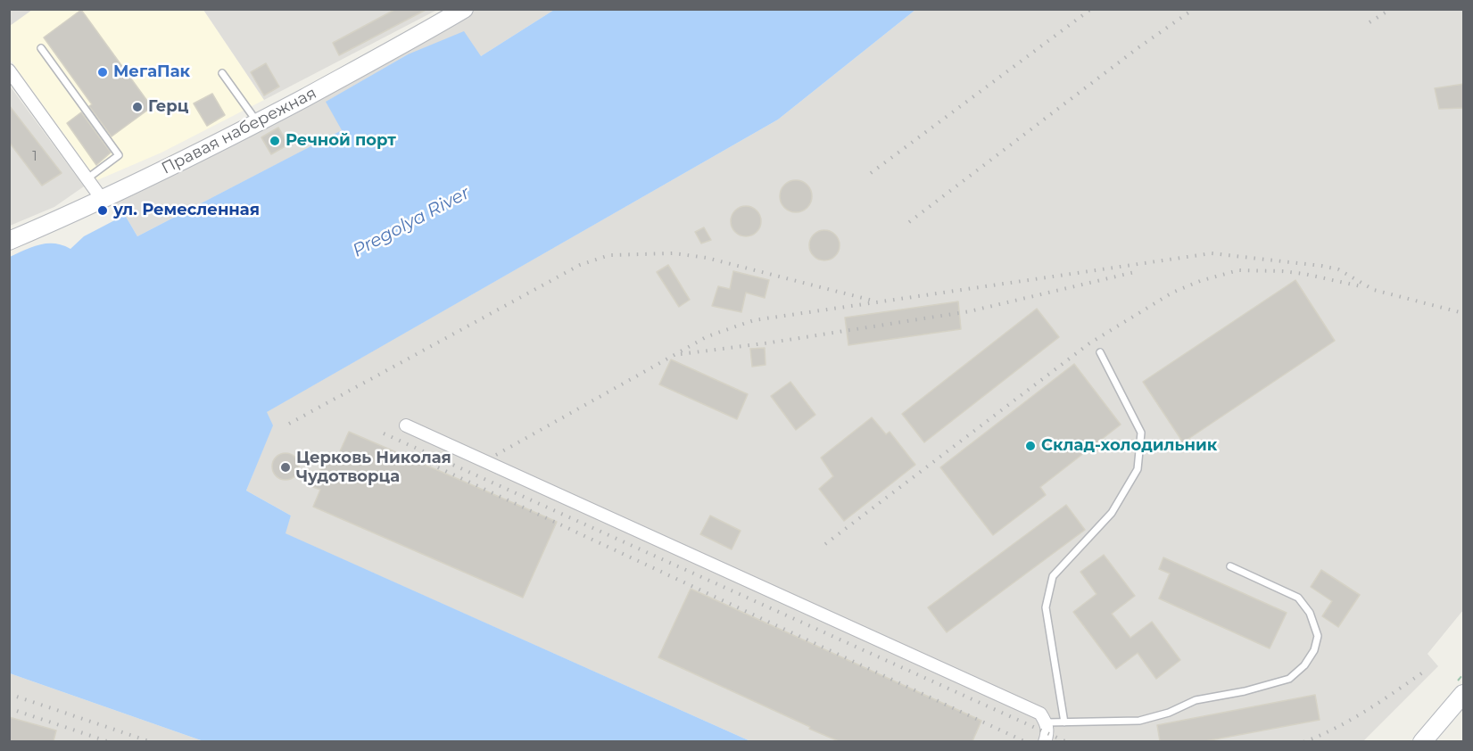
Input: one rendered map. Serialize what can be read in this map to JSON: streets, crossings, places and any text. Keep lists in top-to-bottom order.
{
  "streets": {
    "main road": ["Правая набережная"]
  },
  "water": ["Pregolya River"],
  "places": [
    "МегаПак",
    "Герц",
    "Речной порт",
    "ул. Ремесленная",
    "Склад-холодильник",
    "Церковь Николая Чудотворца"
  ],
  "house_numbers": ["1"]
}
